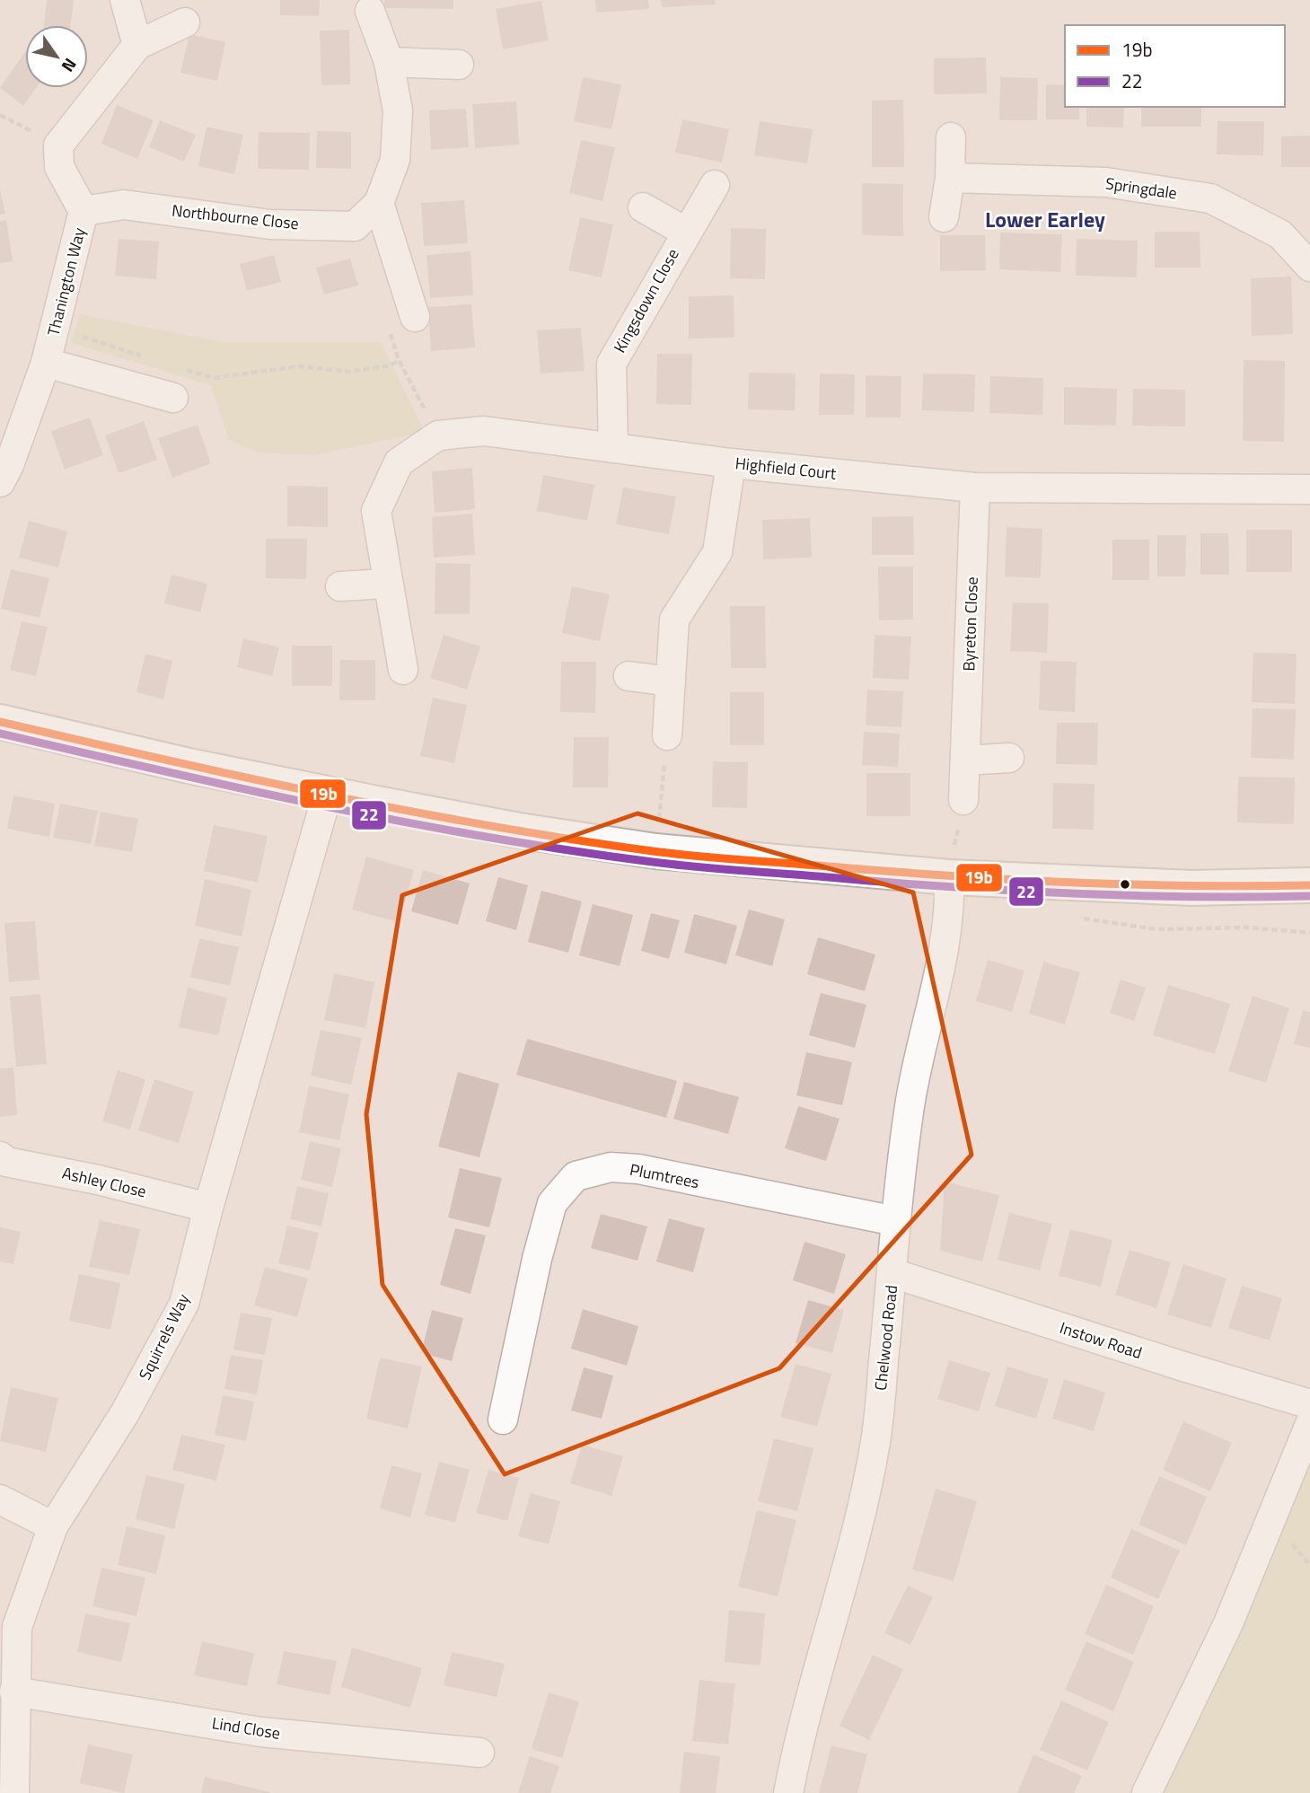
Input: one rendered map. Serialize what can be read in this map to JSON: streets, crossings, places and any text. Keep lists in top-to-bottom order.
{
  "streets": {
    "street": [
      "Springdale",
      "Northbourne Close",
      "Thanington Way",
      "Kingsdown Close",
      "Highfield Court",
      "Byreton Close",
      "Plumtrees",
      "Ashley Close",
      "Squirrels Way",
      "Chelwood Road",
      "Instow Road",
      "Lind Close"
    ]
  },
  "crossings": [
    ["Northbourne Close", "Thanington Way"],
    ["Kingsdown Close", "Highfield Court"],
    ["Highfield Court", "Byreton Close"],
    ["Plumtrees", "Chelwood Road"],
    ["Ashley Close", "Squirrels Way"],
    ["Squirrels Way", "Lind Close"],
    ["Chelwood Road", "Instow Road"]
  ],
  "districts": ["Lower Earley"],
  "lines": ["transit line 19b", "transit line 22"],
  "legend": ["19b", "22"],
  "north": "bottom right"
}
